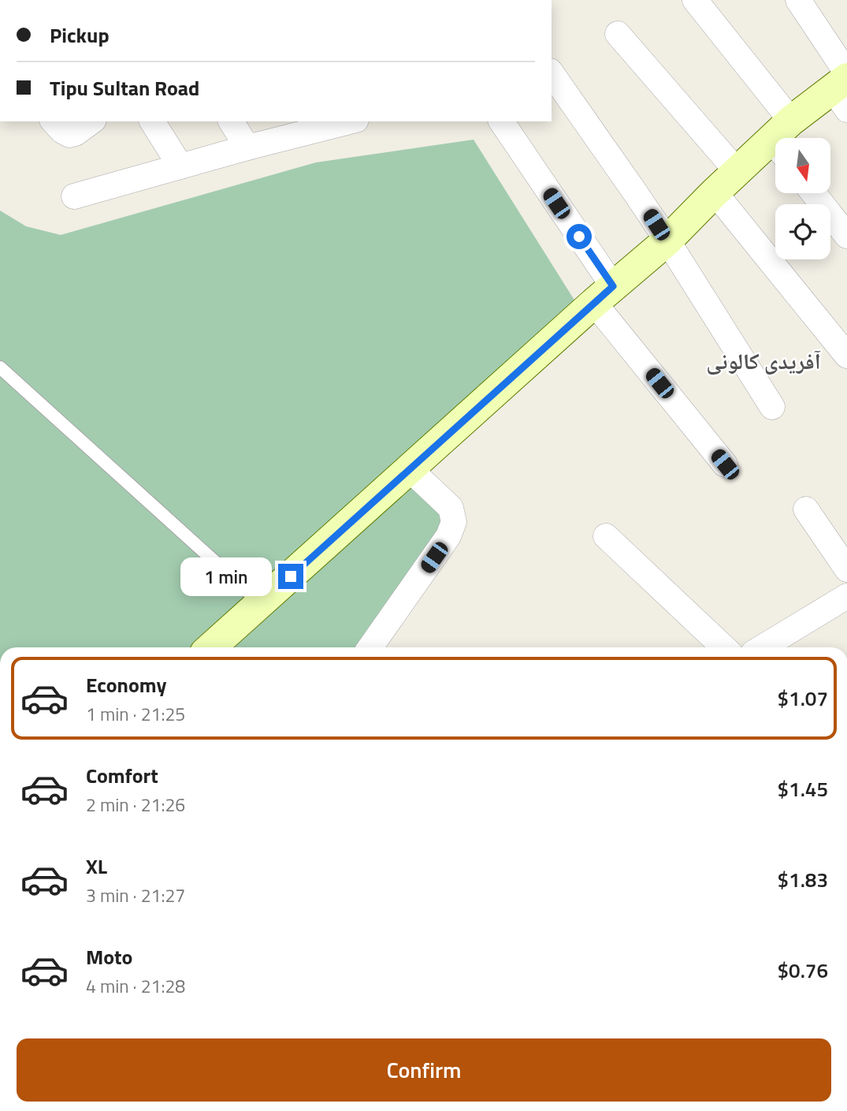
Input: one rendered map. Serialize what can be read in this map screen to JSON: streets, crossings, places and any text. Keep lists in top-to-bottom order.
{
  "districts": ["آفریدی کالونی"],
  "north": "bottom",
  "page": {
    "banner": ["Pickup", "Tipu Sultan Road"],
    "bubble": "1 min",
    "list": [
      {
        "name": "Economy",
        "note": "1 min · 21:25",
        "value": "$1.07"
      },
      {
        "name": "Comfort",
        "note": "2 min · 21:26",
        "value": "$1.45"
      },
      {
        "name": "XL",
        "note": "3 min · 21:27",
        "value": "$1.83"
      },
      {
        "name": "Moto",
        "note": "4 min · 21:28",
        "value": "$0.76"
      }
    ],
    "buttons": "Confirm"
  }
}
